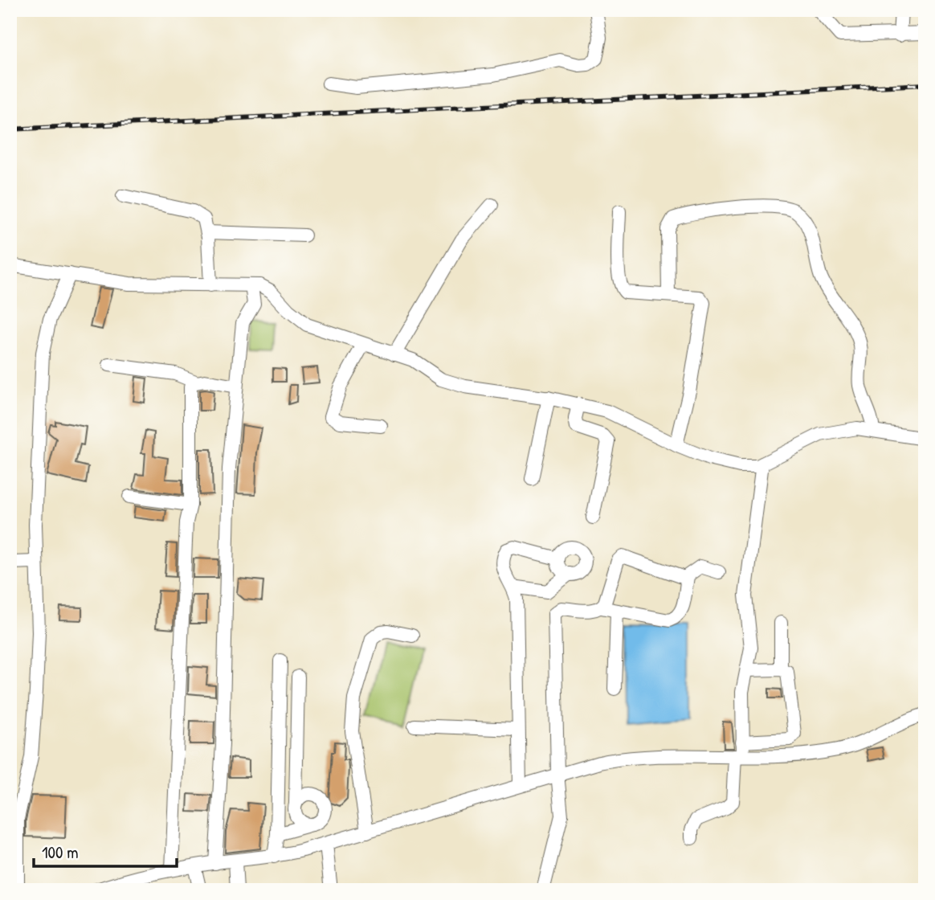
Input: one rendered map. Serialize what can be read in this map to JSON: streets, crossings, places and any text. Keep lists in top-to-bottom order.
{
  "scale_bar": "100 m"
}
